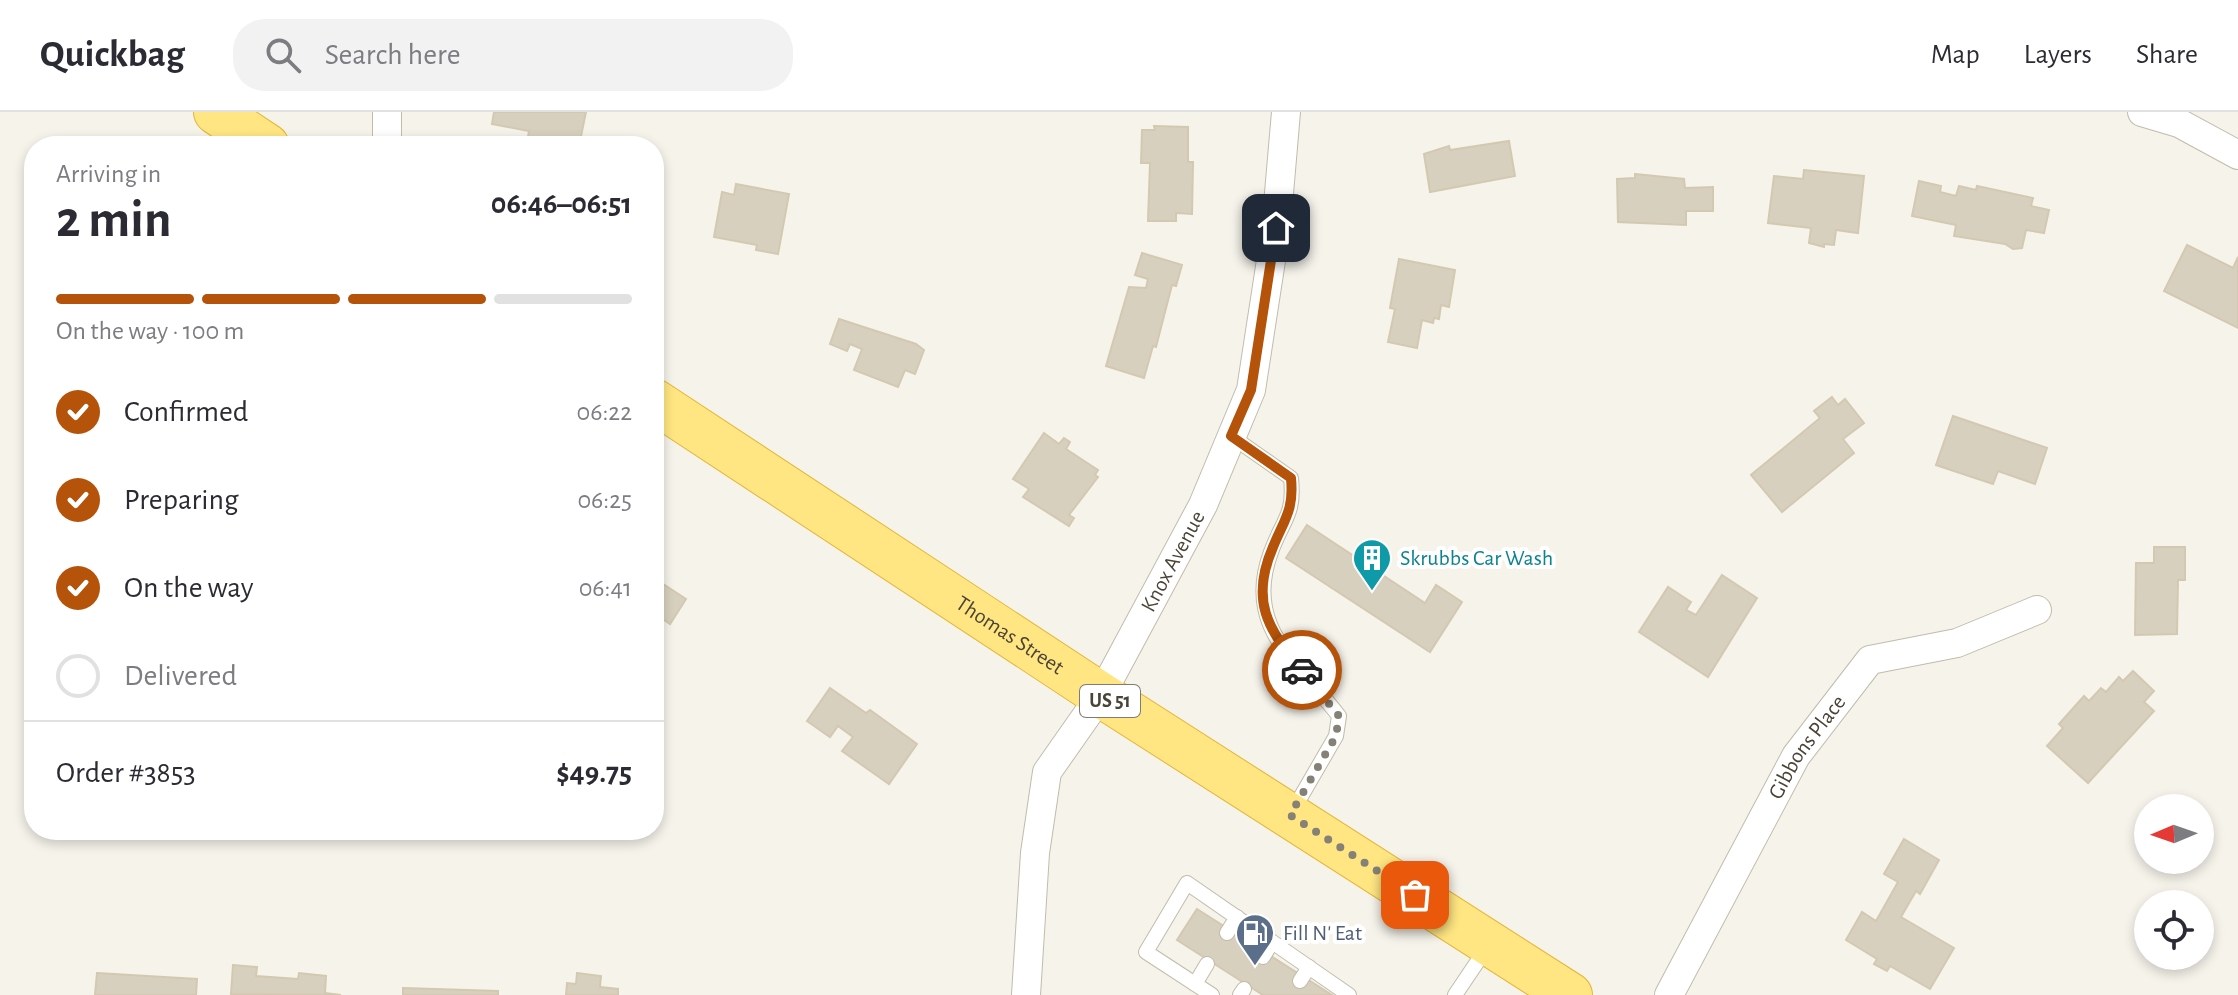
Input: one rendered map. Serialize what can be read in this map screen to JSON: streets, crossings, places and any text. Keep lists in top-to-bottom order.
{
  "streets": {
    "highway": ["Thomas Street", "US 51"],
    "street": ["Knox Avenue", "Gibbons Place"]
  },
  "crossings": [
    ["Knox Avenue", "Thomas Street"]
  ],
  "places": {
    "building": ["Skrubbs Car Wash"],
    "fuel station": ["Fill N' Eat"]
  },
  "north": "left",
  "page": {
    "header": "Quickbag",
    "search": "Search here",
    "nav": ["Map", "Layers", "Share"],
    "heading": ["2 min", "Arriving in", "06:46–06:51"],
    "panel": ["Order #3853", "$49.75"],
    "bar": "On the way · 100 m",
    "list": [
      ["Confirmed", "06:22"],
      ["Preparing", "06:25"],
      ["On the way", "06:41"],
      "Delivered"
    ]
  }
}
